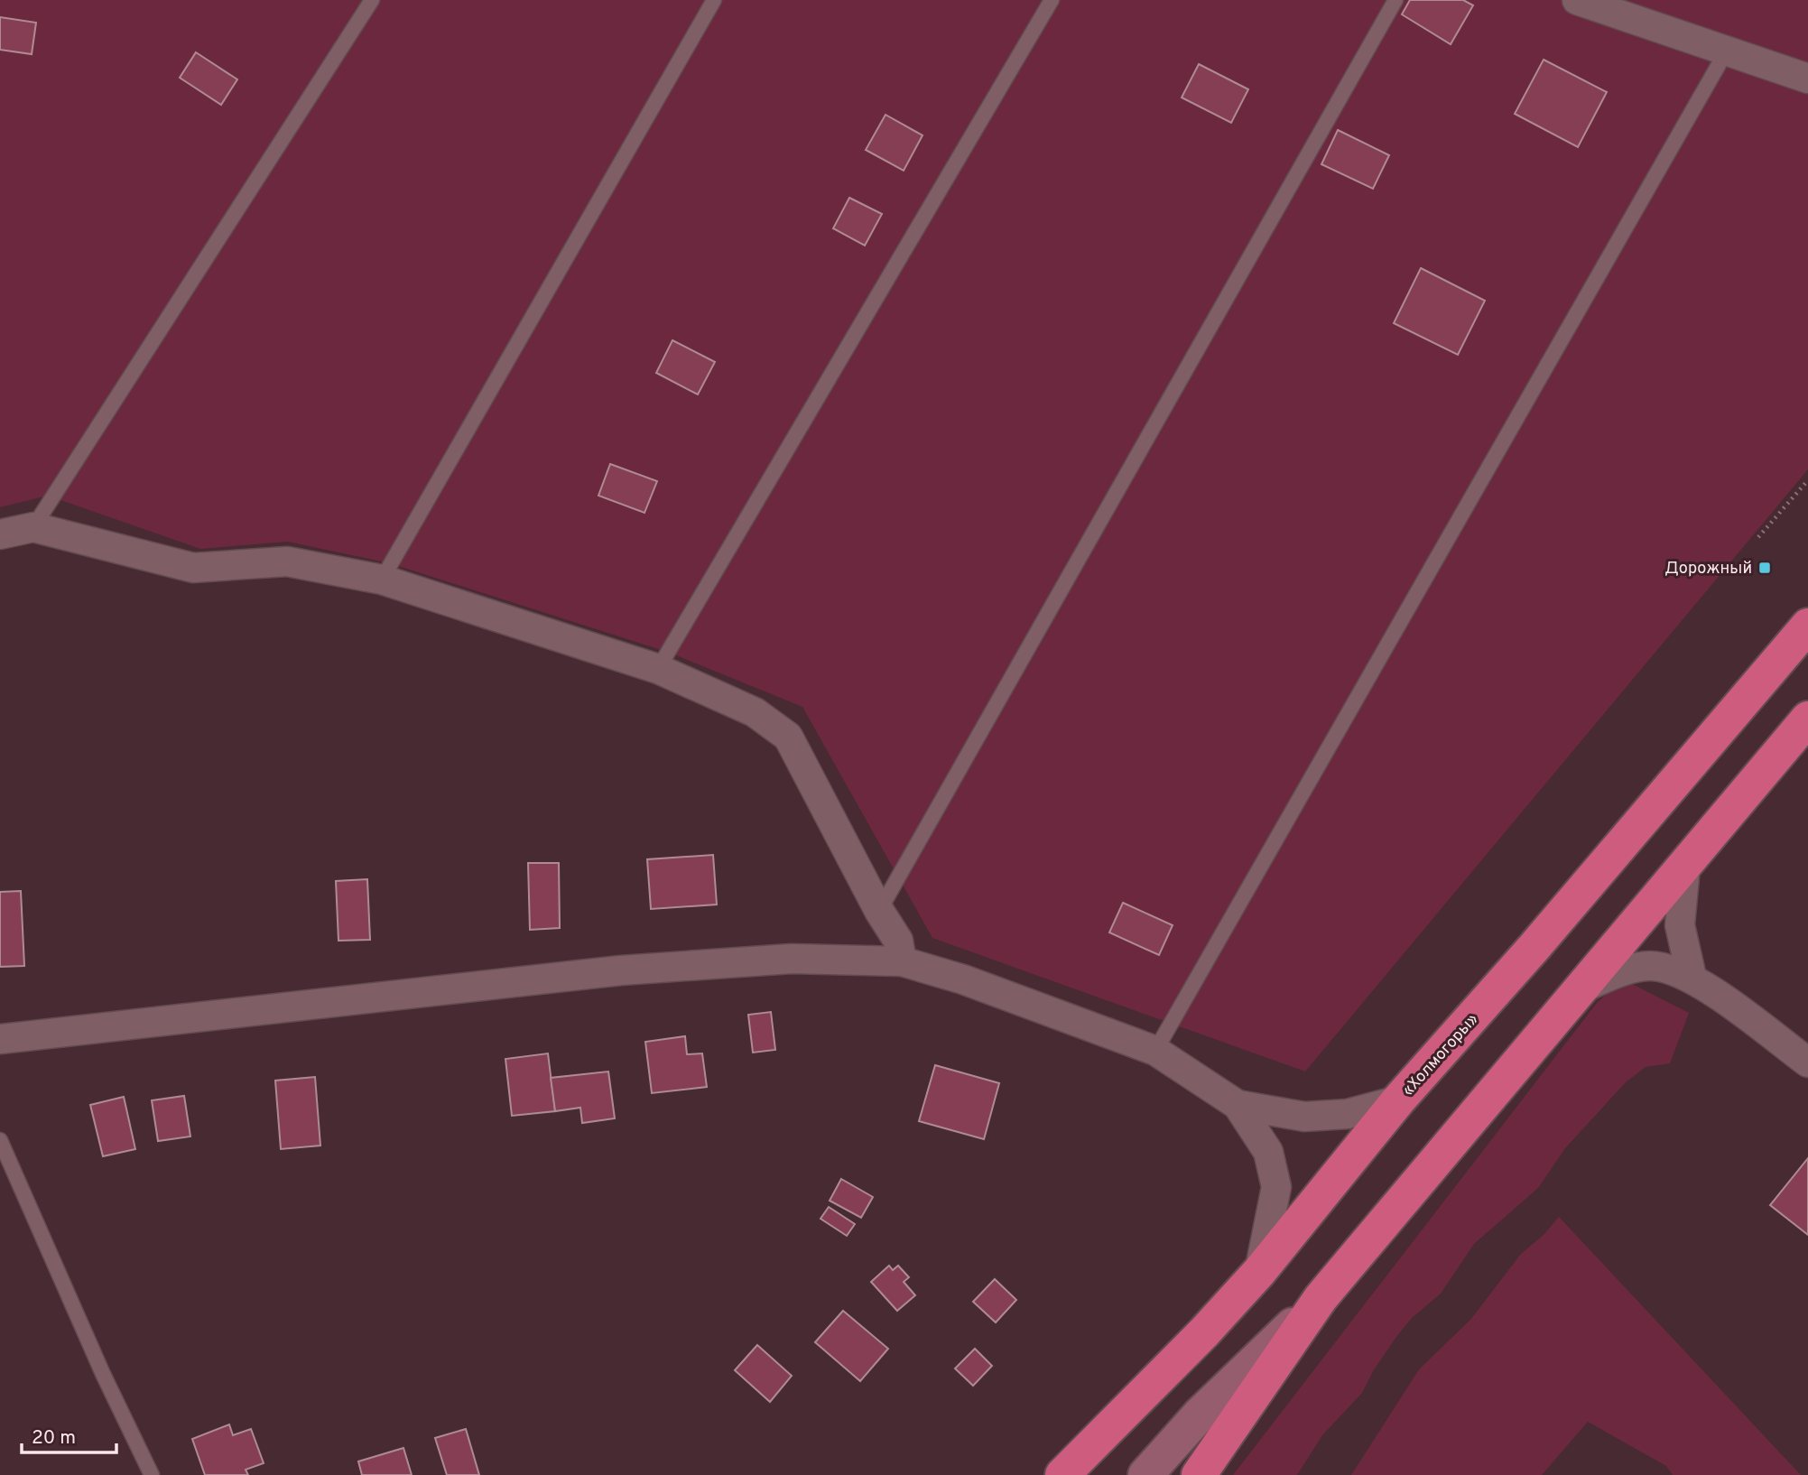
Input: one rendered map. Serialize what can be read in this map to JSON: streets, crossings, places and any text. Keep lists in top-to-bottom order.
{
  "streets": {
    "highway": ["«Холмогоры»"]
  },
  "places": {
    "transit": ["Дорожный"]
  },
  "scale_bar": "20 m"
}
